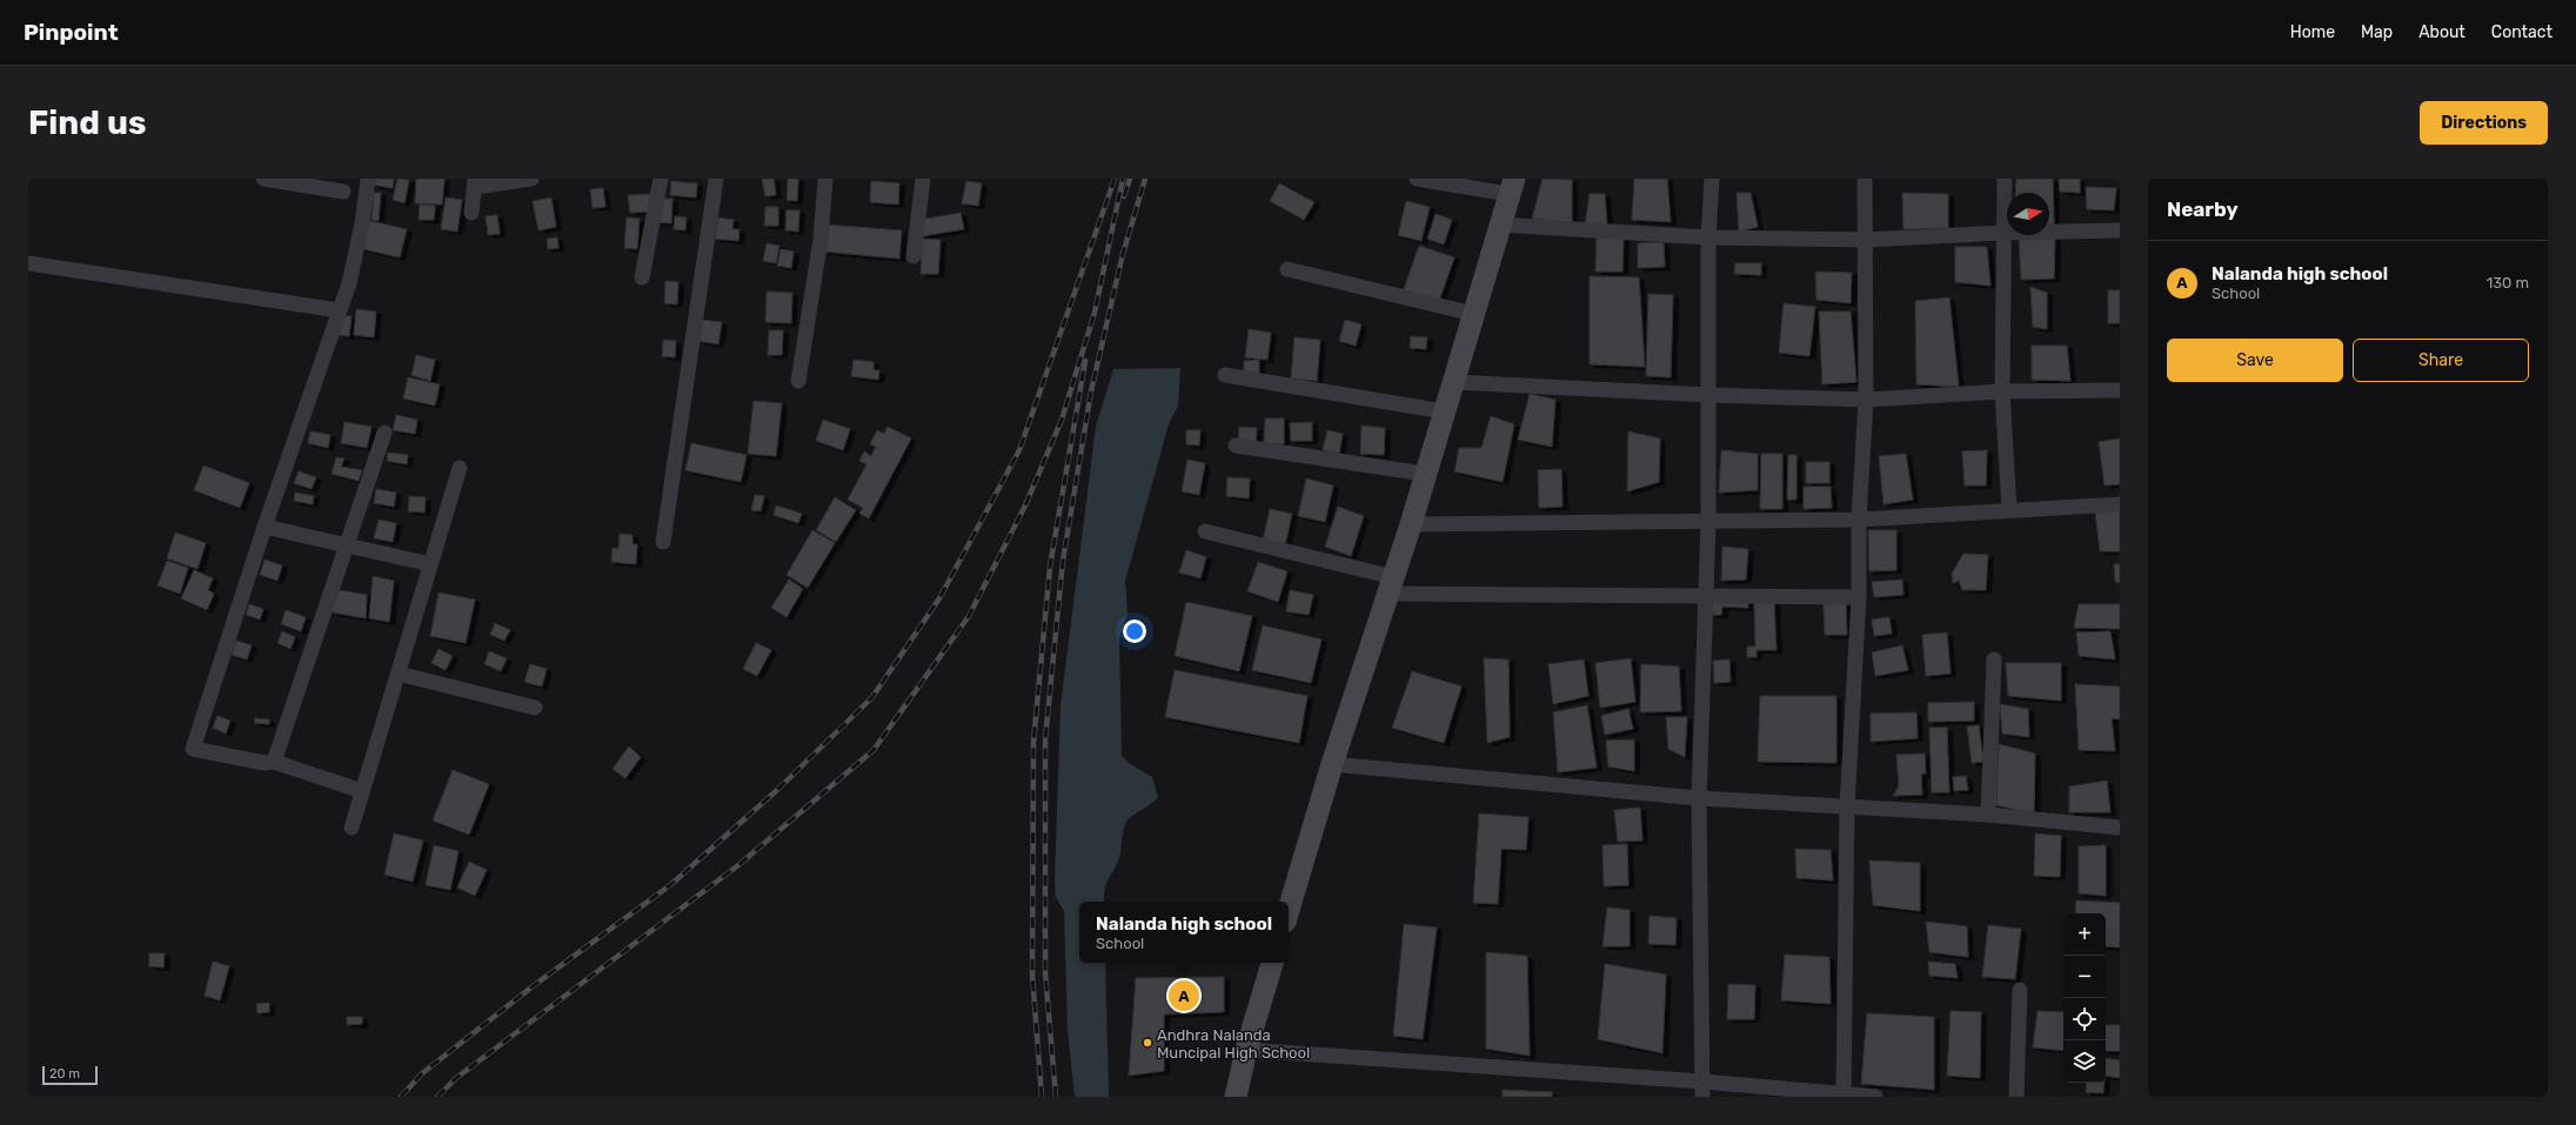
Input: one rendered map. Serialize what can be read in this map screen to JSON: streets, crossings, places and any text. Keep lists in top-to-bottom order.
{
  "places": ["Andhra Nalanda Muncipal High School"],
  "scale_bar": "20 m",
  "north": "right",
  "page": {
    "header": "Pinpoint",
    "nav": [
      "Home",
      "Map",
      "About",
      "Contact"
    ],
    "buttons": [
      "Directions",
      ["Save", "Share"]
    ],
    "title": "Find us",
    "heading": "Nearby",
    "list": [
      {
        "mark": "A",
        "name": "Nalanda high school",
        "note": "School",
        "value": "130 m"
      }
    ],
    "popup": ["Nalanda high school", "School"],
    "map_buttons": ["+", "−"],
    "pins": "A",
    "scale": "20 m"
  }
}
